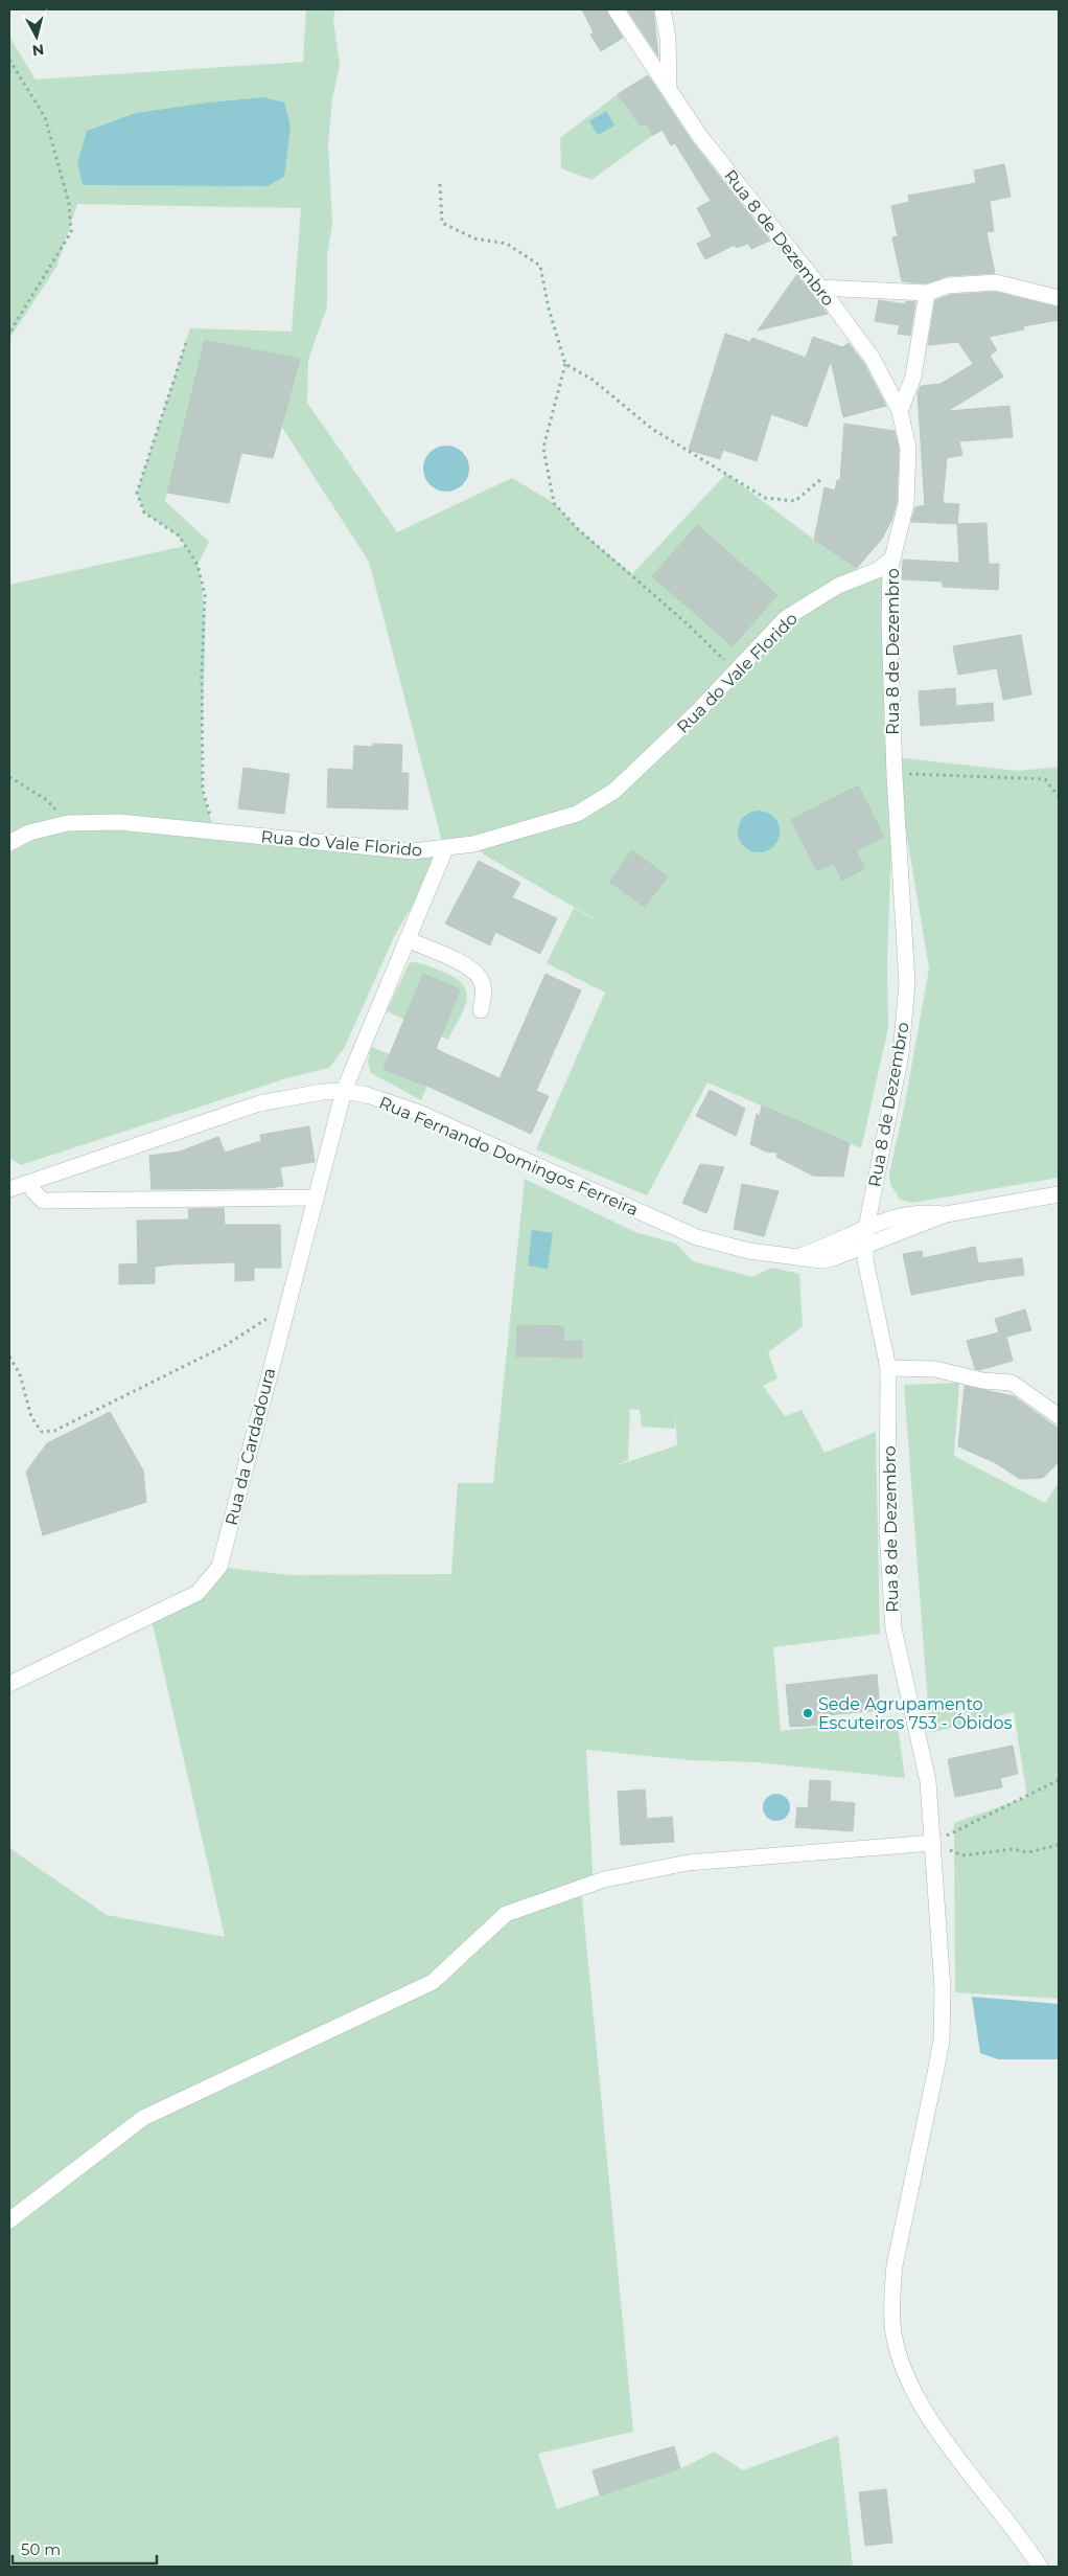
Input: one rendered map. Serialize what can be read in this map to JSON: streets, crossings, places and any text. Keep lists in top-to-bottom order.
{
  "streets": {
    "street": [
      "Rua 8 de Dezembro",
      "Rua do Vale Florido",
      "Rua Fernando Domingos Ferreira",
      "Rua da Cardadoura"
    ]
  },
  "crossings": [
    ["Rua 8 de Dezembro", "Rua do Vale Florido"],
    ["Rua 8 de Dezembro", "Rua Fernando Domingos Ferreira"],
    ["Rua do Vale Florido", "Rua da Cardadoura"],
    ["Rua Fernando Domingos Ferreira", "Rua da Cardadoura"]
  ],
  "places": ["Sede Agrupamento Escuteiros 753 - Óbidos"],
  "scale_bar": "50 m",
  "north": "bottom"
}
